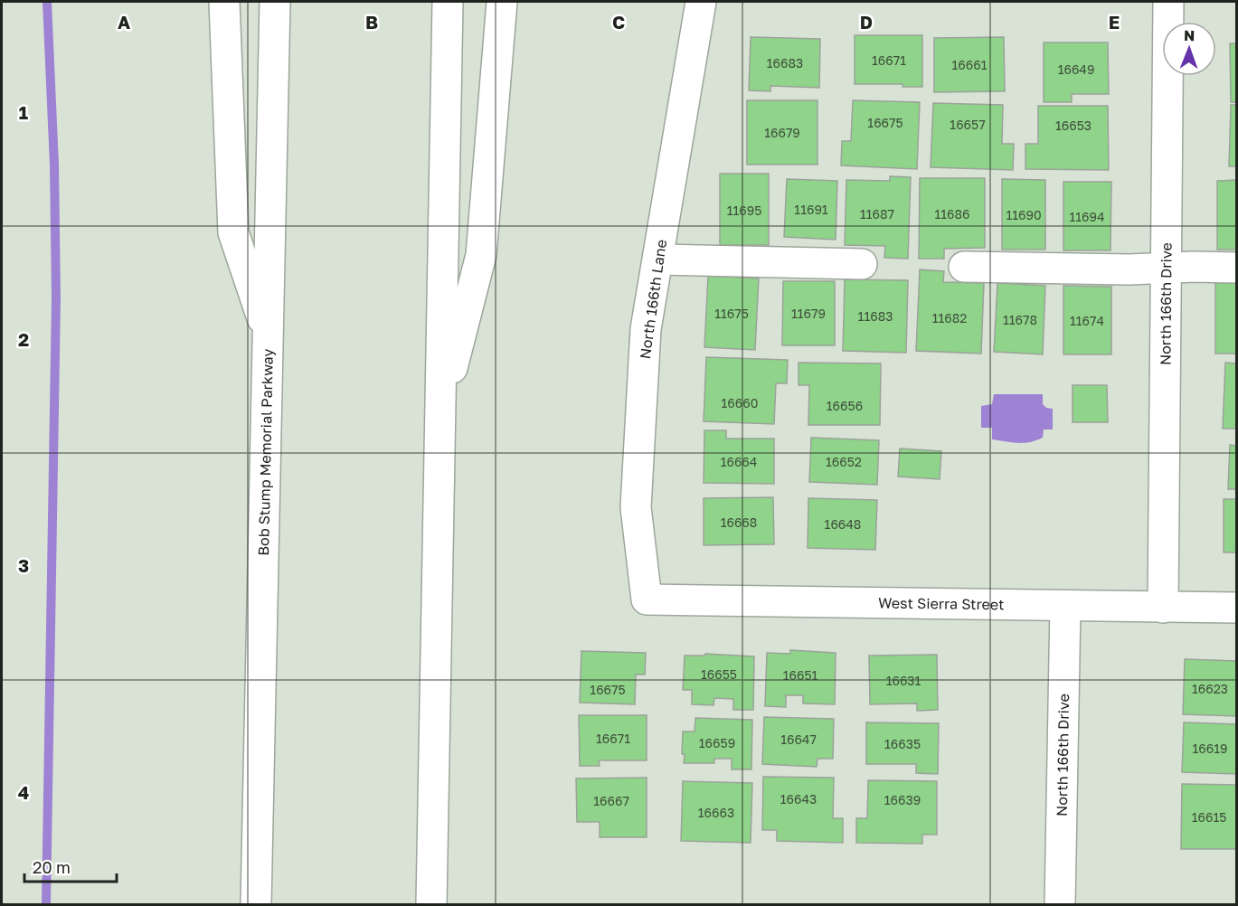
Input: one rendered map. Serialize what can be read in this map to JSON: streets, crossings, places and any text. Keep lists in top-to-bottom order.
{
  "streets": {
    "main road": [
      "North 166th Lane",
      "North 166th Drive",
      "Bob Stump Memorial Parkway",
      "West Sierra Street"
    ]
  },
  "crossings": [
    ["North 166th Lane", "West Sierra Street"],
    ["North 166th Drive", "West Sierra Street"]
  ],
  "house_numbers": [
    "16671",
    "16683",
    "16661",
    "16649",
    "16675",
    "16657",
    "16653",
    "16679",
    "11691",
    "11695",
    "11687",
    "11686",
    "11690",
    "11694",
    "11675",
    "11679",
    "11683",
    "11682",
    "11678",
    "11674",
    "16660",
    "16656",
    "16664",
    "16652",
    "16668",
    "16648",
    "16655",
    "16651",
    "16631",
    "16623",
    "16675",
    "16671",
    "16647",
    "16659",
    "16635",
    "16619",
    "16643",
    "16639",
    "16667",
    "16663",
    "16615"
  ],
  "scale_bar": "20 m",
  "north": "top",
  "grid": {
    "columns": [
      "A",
      "B",
      "C",
      "D",
      "E"
    ],
    "rows": [
      "1",
      "2",
      "3",
      "4"
    ]
  }
}
